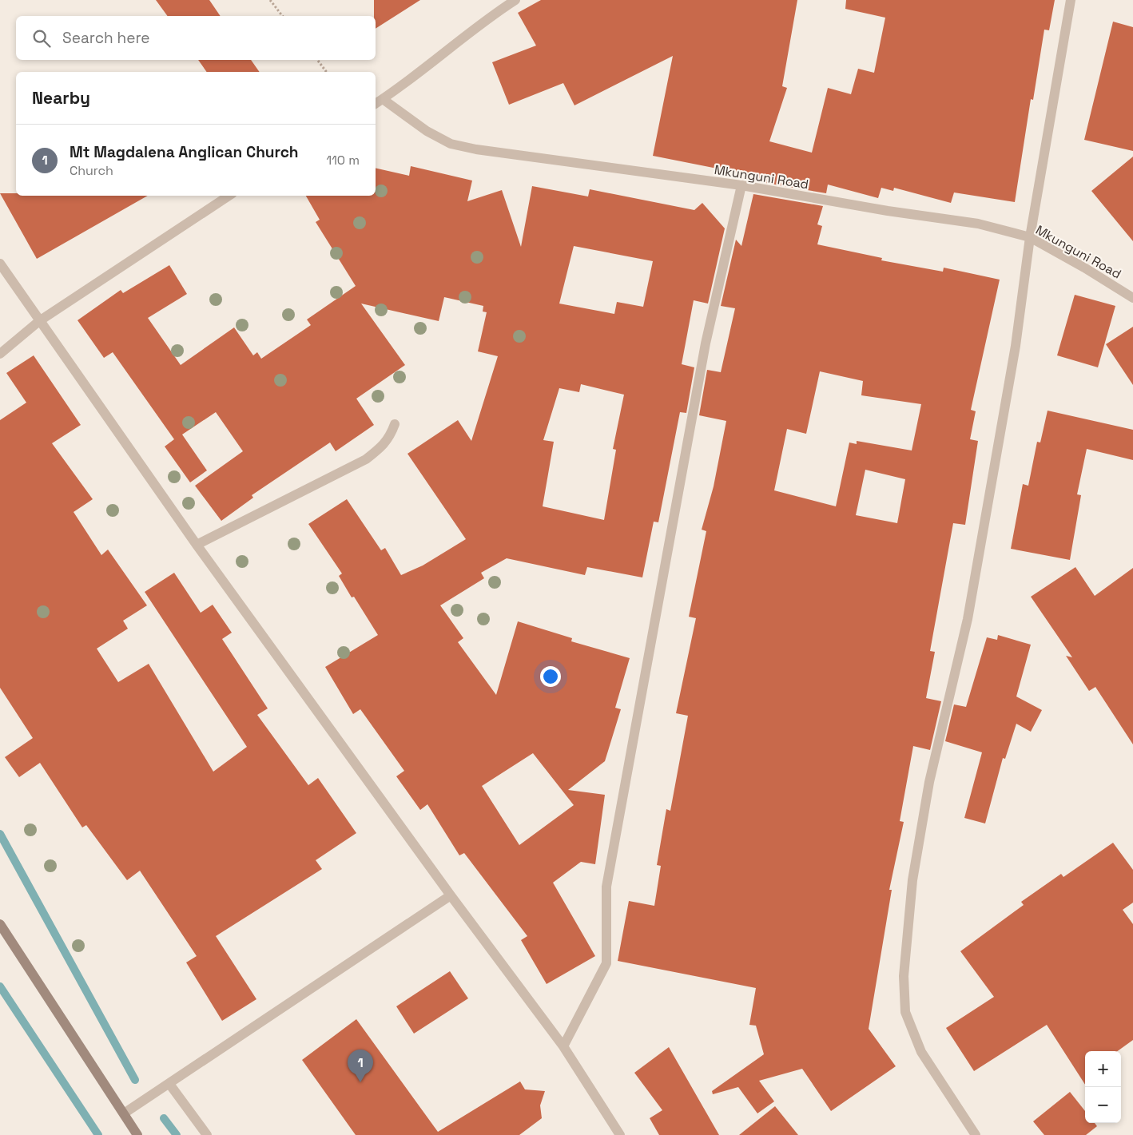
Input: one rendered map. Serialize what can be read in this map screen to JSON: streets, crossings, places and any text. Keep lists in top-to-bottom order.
{
  "streets": {
    "street": ["Mkunguni Road"]
  },
  "page": {
    "search": "Search here",
    "heading": "Nearby",
    "list": [
      {
        "mark": "1",
        "name": "Mt Magdalena Anglican Church",
        "note": "Church",
        "value": "110 m"
      }
    ],
    "pins": "1",
    "map_buttons": ["+", "−"]
  }
}
